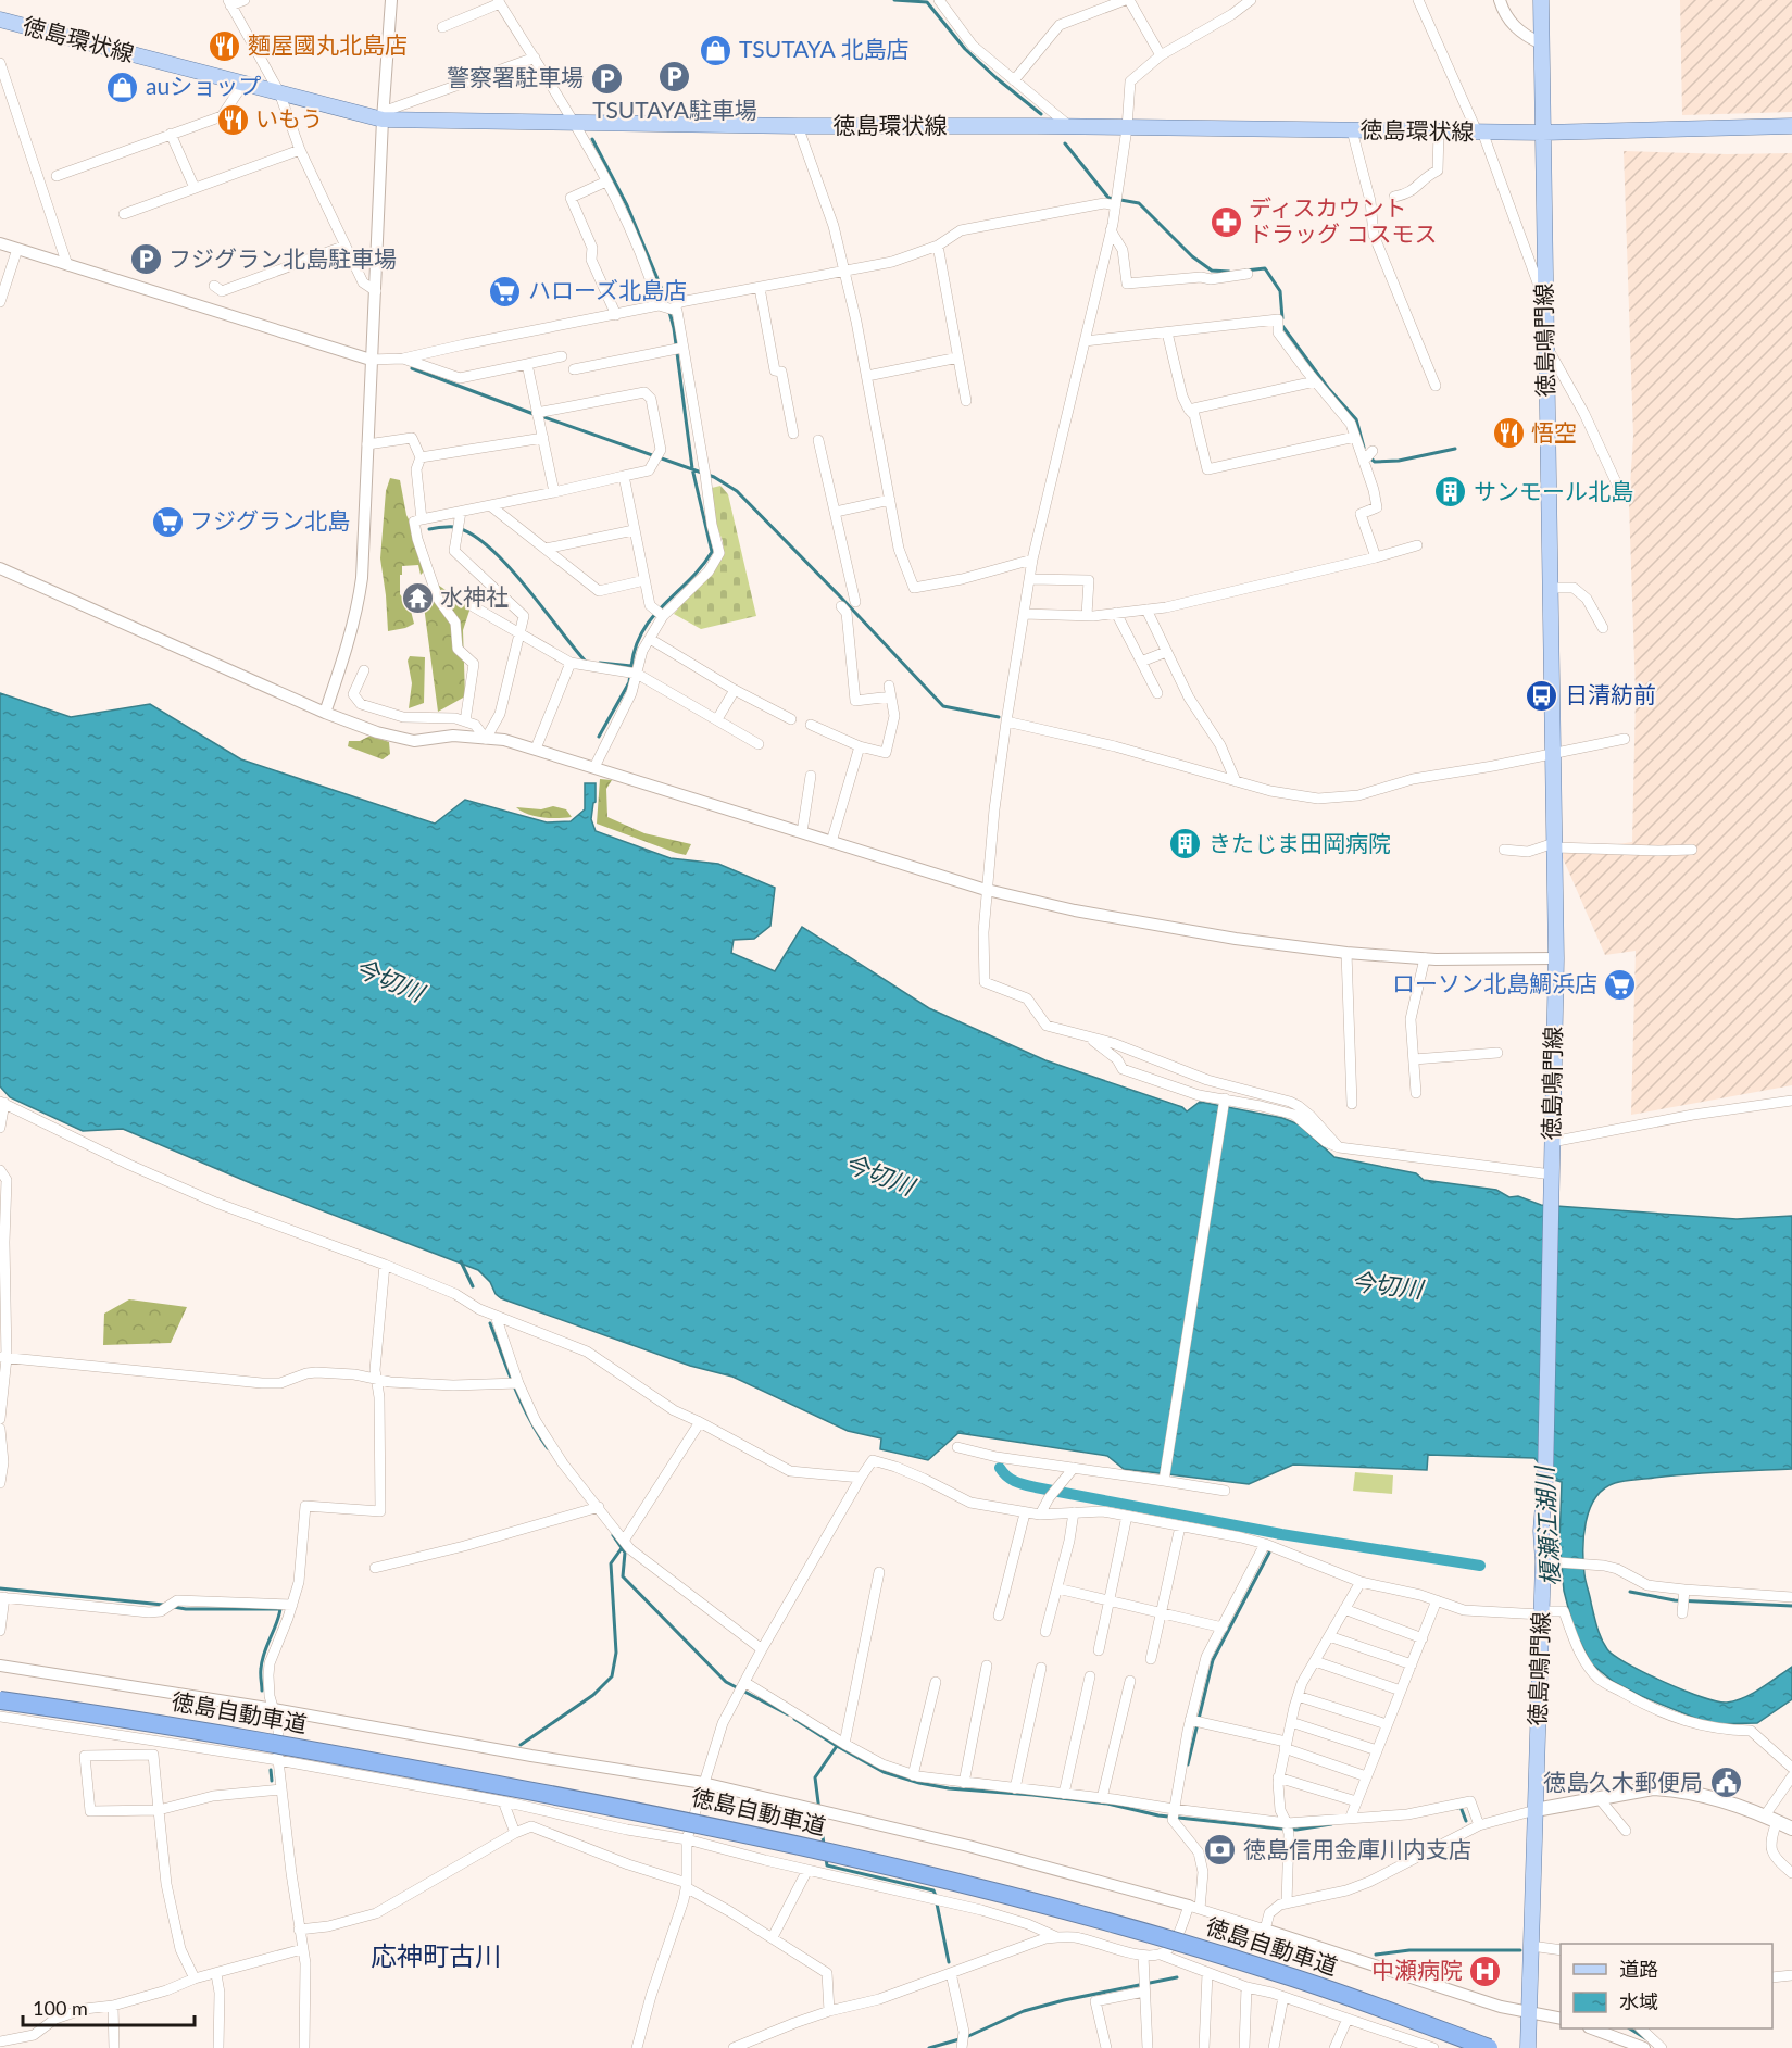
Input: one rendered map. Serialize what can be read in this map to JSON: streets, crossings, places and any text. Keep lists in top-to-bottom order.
{
  "streets": {
    "highway": ["徳島自動車道"],
    "main road": ["徳島環状線", "徳島鳴門線"]
  },
  "crossings": [
    ["徳島環状線", "徳島鳴門線"]
  ],
  "districts": ["応神町古川"],
  "water": ["今切川", "榎瀬江湖川"],
  "places": {
    "restaurant": ["麵屋國丸北島店", "いもう", "悟空"],
    "shop": ["TSUTAYA 北島店", "auショップ"],
    "parking": ["TSUTAYA駐車場", "警察署駐車場", "フジグラン北島駐車場"],
    "pharmacy": ["ディスカウント ドラッグ コスモス"],
    "supermarket": ["ハローズ北島店", "フジグラン北島", "ローソン北島鯛浜店"],
    "building": ["サンモール北島", "きたじま田岡病院"],
    "temple": ["水神社"],
    "bus stop": ["日清紡前"],
    "public building": ["徳島久木郵便局"],
    "bank": ["徳島信用金庫川内支店"],
    "hospital": ["中瀬病院"]
  },
  "legend": ["道路", "水域"],
  "scale_bar": "100 m"
}
